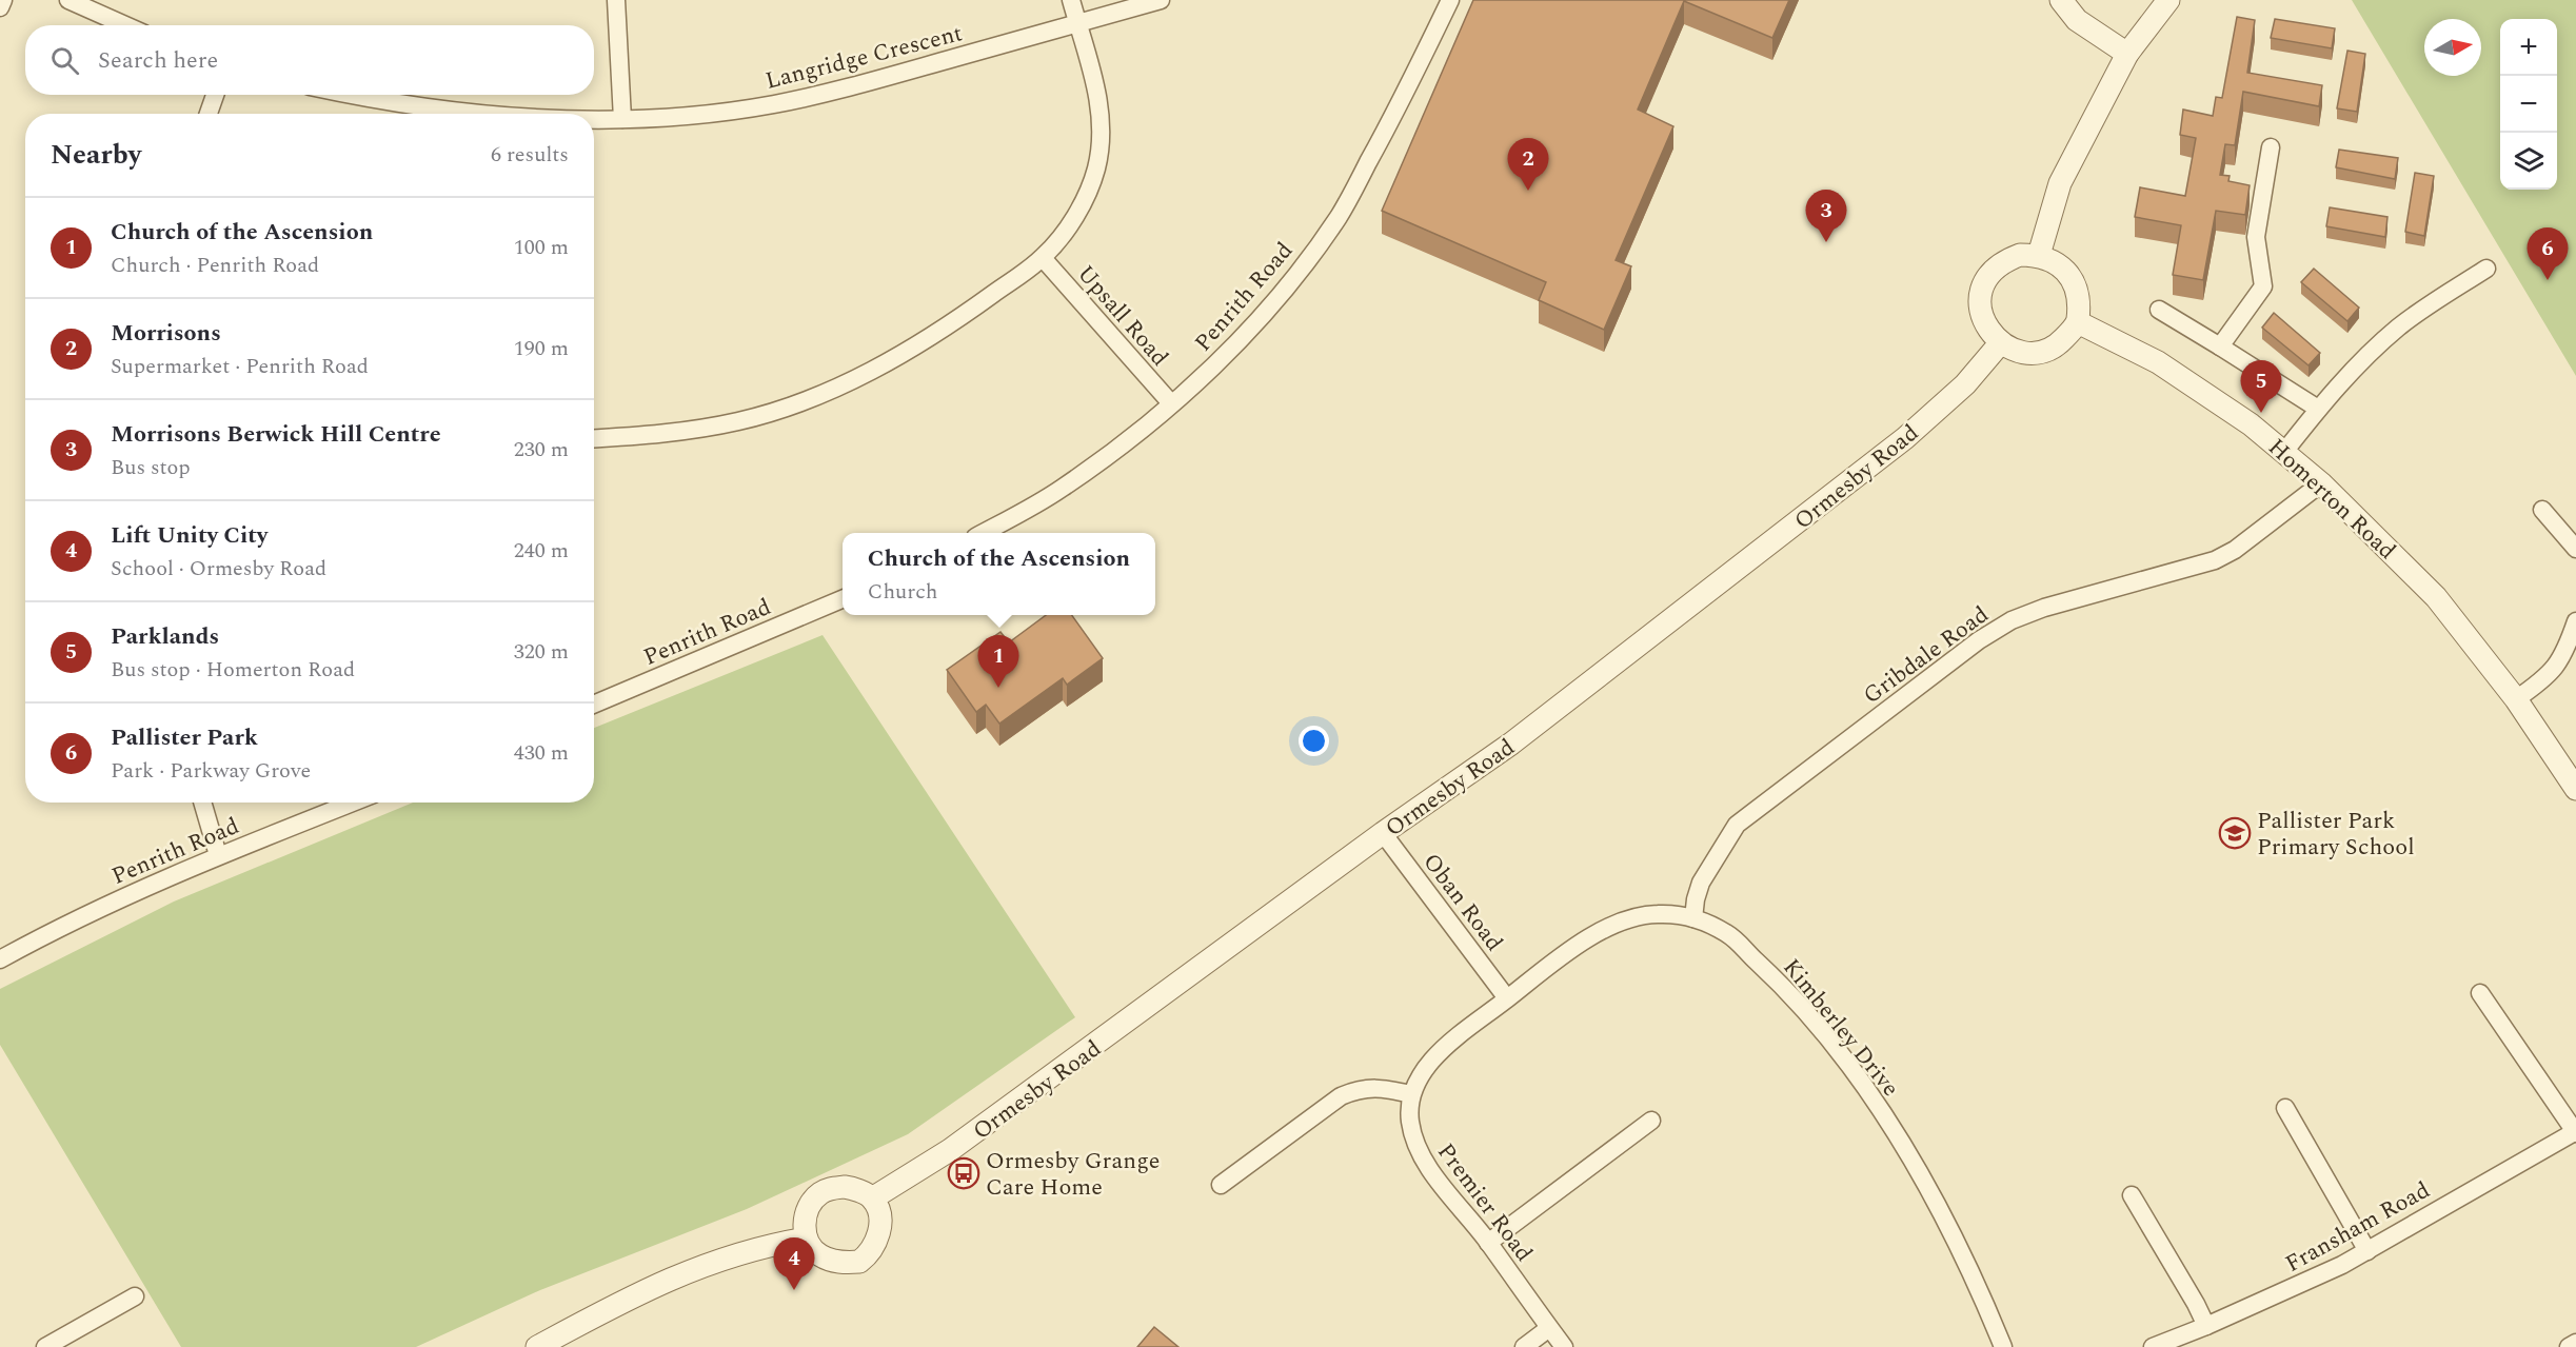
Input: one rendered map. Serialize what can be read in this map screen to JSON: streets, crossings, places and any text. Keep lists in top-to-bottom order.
{
  "streets": {
    "street": [
      "Langridge Crescent",
      "Penrith Road",
      "Upsall Road",
      "Ormesby Road",
      "Homerton Road",
      "Gribdale Road",
      "Oban Road",
      "Kimberley Drive",
      "Premier Road",
      "Fransham Road"
    ]
  },
  "crossings": [
    ["Penrith Road", "Upsall Road"],
    ["Ormesby Road", "Homerton Road"],
    ["Ormesby Road", "Oban Road"],
    ["Homerton Road", "Gribdale Road"],
    ["Gribdale Road", "Kimberley Drive"],
    ["Oban Road", "Kimberley Drive"],
    ["Oban Road", "Premier Road"],
    ["Kimberley Drive", "Premier Road"]
  ],
  "places": {
    "school or university": ["Pallister Park Primary School"],
    "bus stop": ["Ormesby Grange Care Home"]
  },
  "north": "right",
  "page": {
    "map_buttons": ["+", "−"],
    "search": "Search here",
    "heading": ["Nearby", "6 results"],
    "pins": [
      "2",
      "3",
      "6",
      "5",
      "1",
      "4"
    ],
    "list": [
      {
        "mark": "1",
        "name": "Church of the Ascension",
        "note": "Church · Penrith Road",
        "value": "100 m"
      },
      {
        "mark": "2",
        "name": "Morrisons",
        "note": "Supermarket · Penrith Road",
        "value": "190 m"
      },
      {
        "mark": "3",
        "name": "Morrisons Berwick Hill Centre",
        "note": "Bus stop",
        "value": "230 m"
      },
      {
        "mark": "4",
        "name": "Lift Unity City",
        "note": "School · Ormesby Road",
        "value": "240 m"
      },
      {
        "mark": "5",
        "name": "Parklands",
        "note": "Bus stop · Homerton Road",
        "value": "320 m"
      },
      {
        "mark": "6",
        "name": "Pallister Park",
        "note": "Park · Parkway Grove",
        "value": "430 m"
      }
    ],
    "popup": ["Church of the Ascension", "Church"]
  }
}
